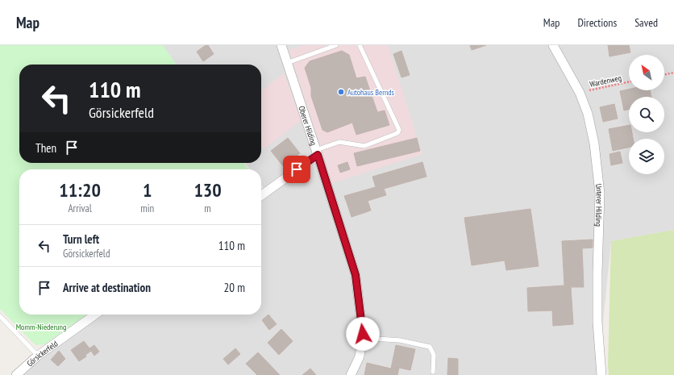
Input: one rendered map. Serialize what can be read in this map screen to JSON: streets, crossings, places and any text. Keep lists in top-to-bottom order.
{
  "streets": {
    "street": ["Oberer Hilding", "Unterer Hilding", "Görsickerfeld"],
    "path": ["Wardenweg"]
  },
  "crossings": [
    ["Wardenweg", "Unterer Hilding"]
  ],
  "parks": ["Momm-Niederung"],
  "places": ["Autohaus Bernds"],
  "north": "top left",
  "page": {
    "header": "Map",
    "nav": ["Map", "Directions", "Saved"],
    "turn": ["110 m", "Görsickerfeld"],
    "then": "Then",
    "eta": [
      "11:20",
      "Arrival",
      "1",
      "min",
      "130",
      "m"
    ],
    "list": [
      {
        "name": "Turn left",
        "note": "Görsickerfeld",
        "value": "110 m"
      },
      {
        "name": "Arrive at destination",
        "value": "20 m"
      }
    ]
  }
}
